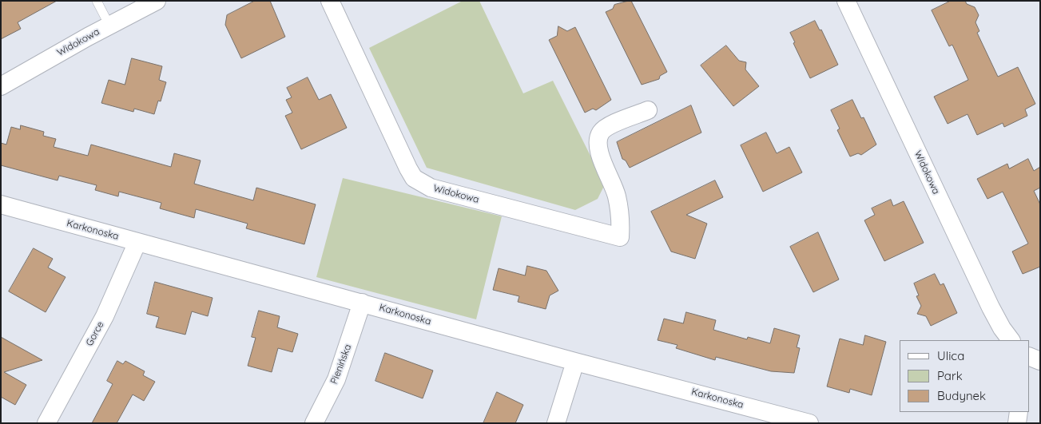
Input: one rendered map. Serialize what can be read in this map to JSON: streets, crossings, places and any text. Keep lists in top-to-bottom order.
{
  "streets": {
    "street": [
      "Widokowa",
      "Karkonoska",
      "Gorce",
      "Pienińska"
    ]
  },
  "crossings": [
    ["Karkonoska", "Gorce"],
    ["Karkonoska", "Pienińska"]
  ],
  "legend": ["Ulica", "Park", "Budynek"]
}
